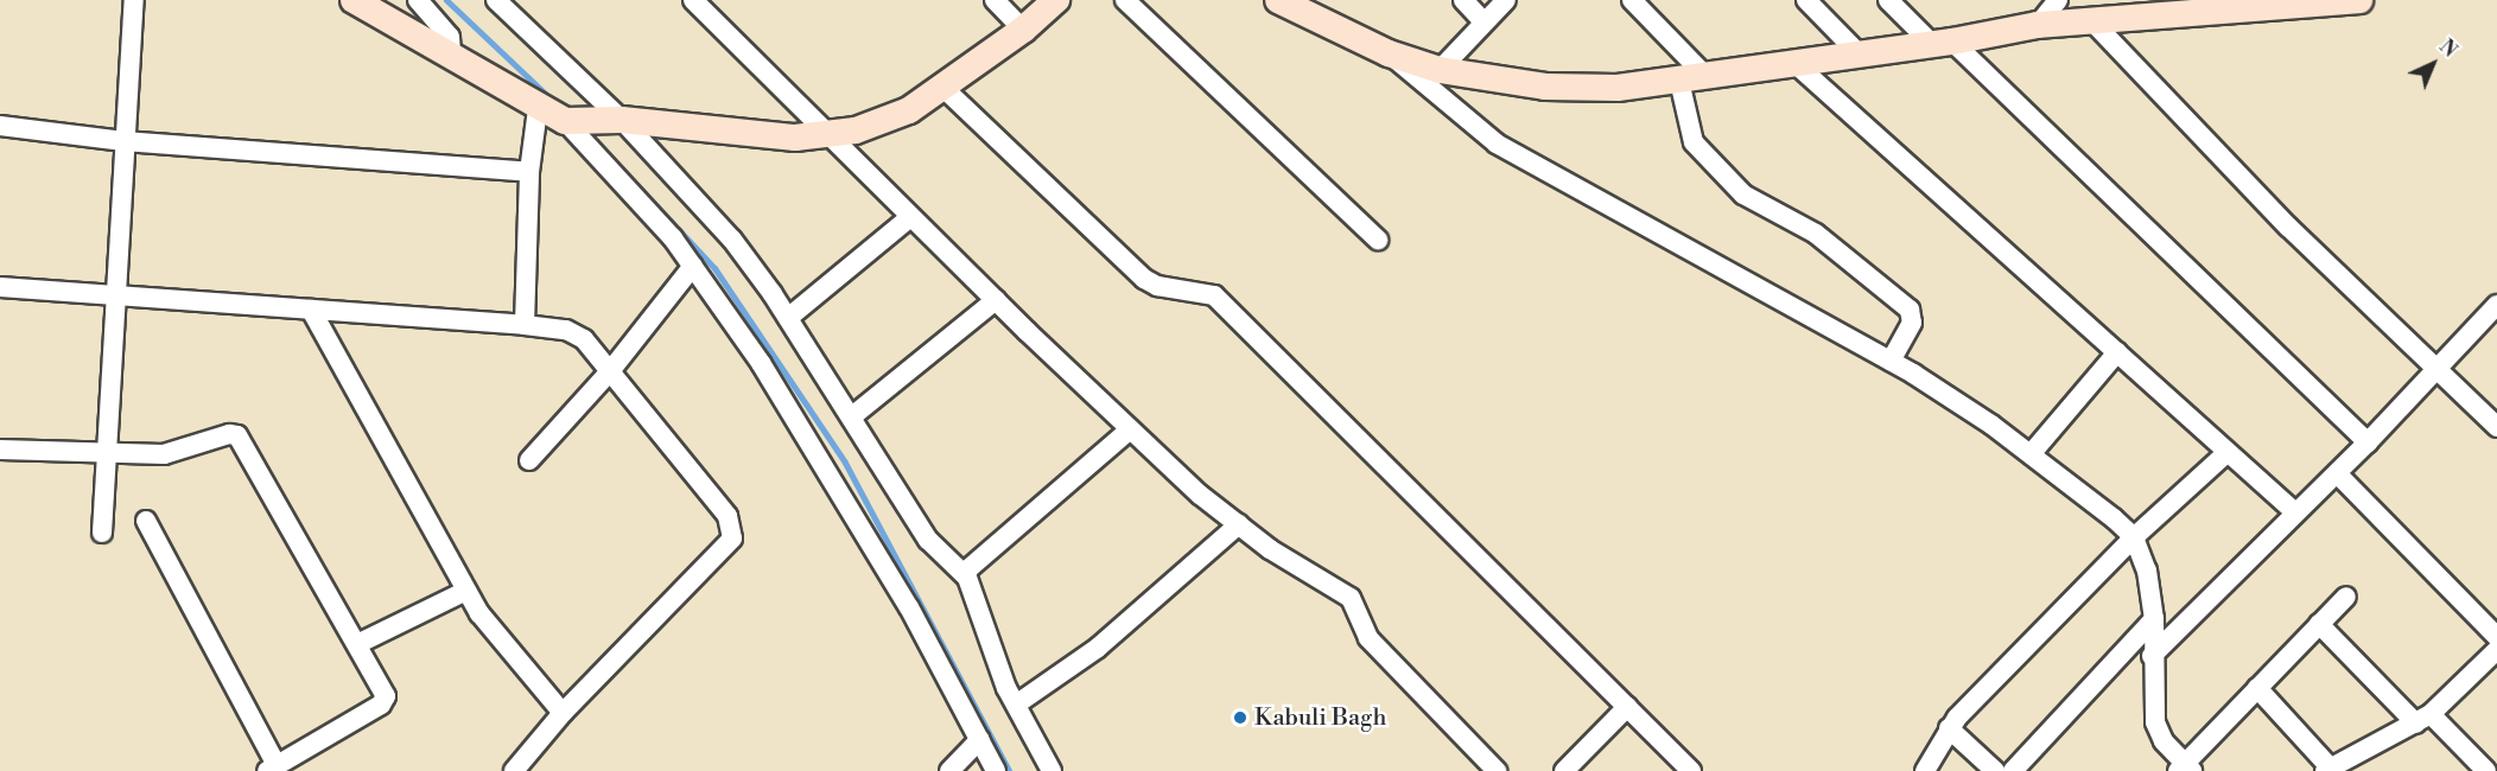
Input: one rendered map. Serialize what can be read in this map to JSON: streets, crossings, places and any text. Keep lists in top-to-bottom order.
{
  "places": ["Kabuli Bagh"],
  "north": "top right"
}
